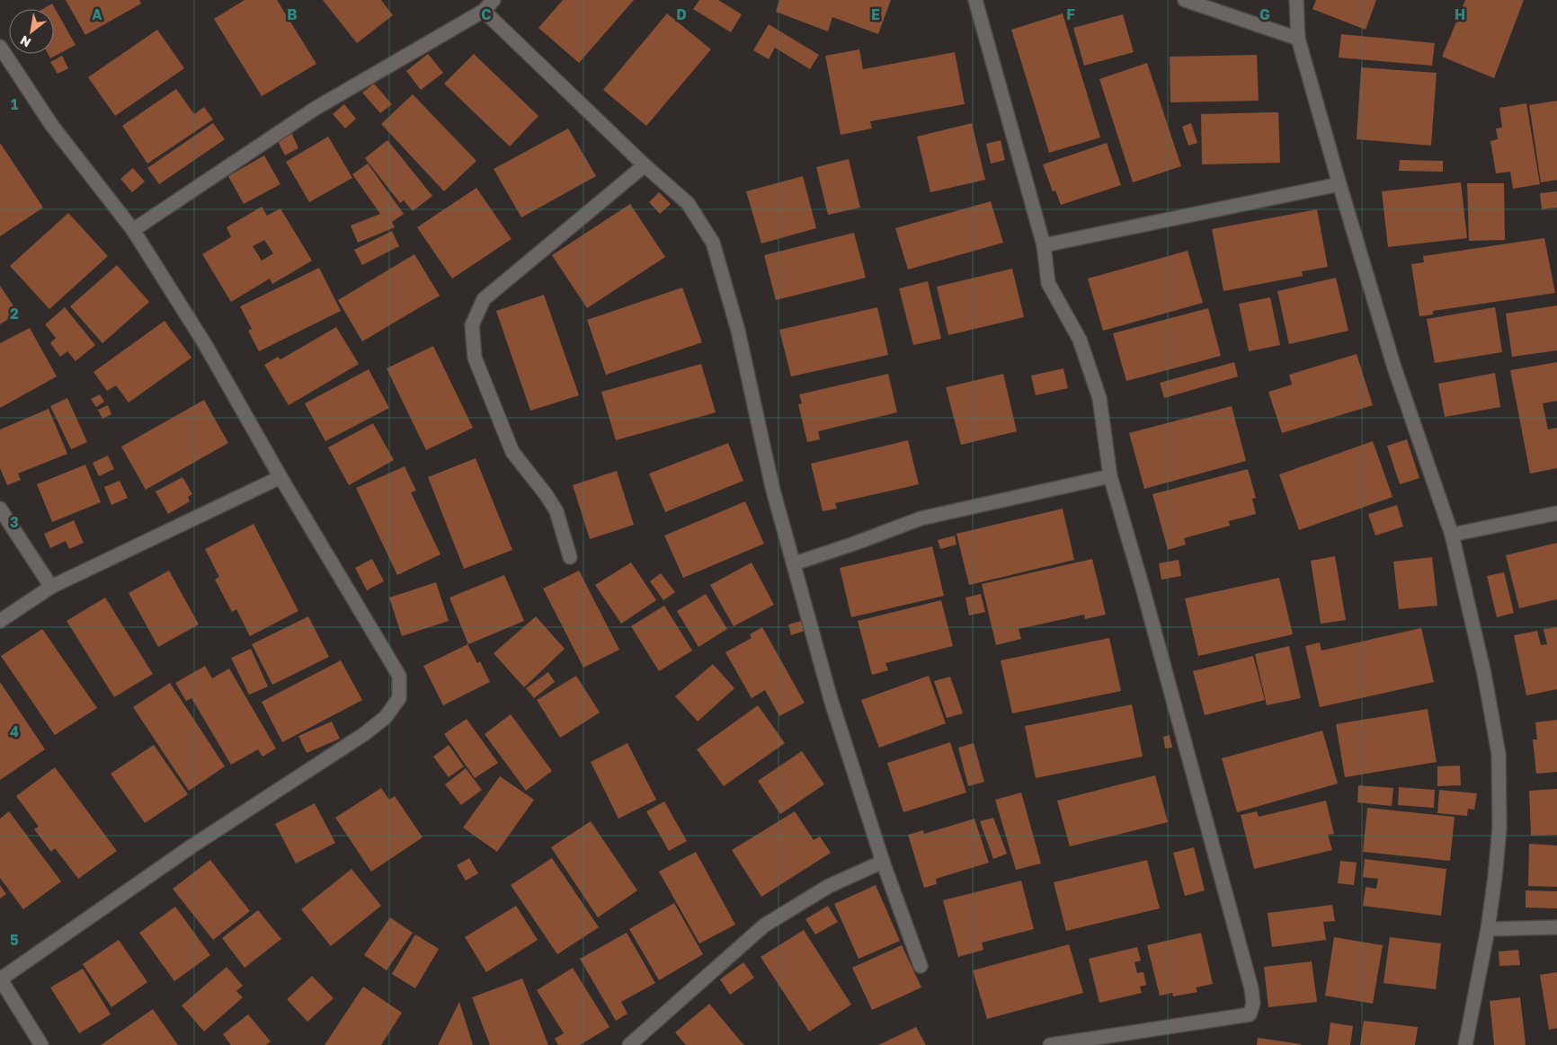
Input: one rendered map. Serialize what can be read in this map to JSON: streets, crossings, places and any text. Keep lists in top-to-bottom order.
{
  "north": "bottom left",
  "grid": {
    "columns": [
      "A",
      "B",
      "C",
      "D",
      "E",
      "F",
      "G",
      "H"
    ],
    "rows": [
      "1",
      "2",
      "3",
      "4",
      "5"
    ]
  }
}
